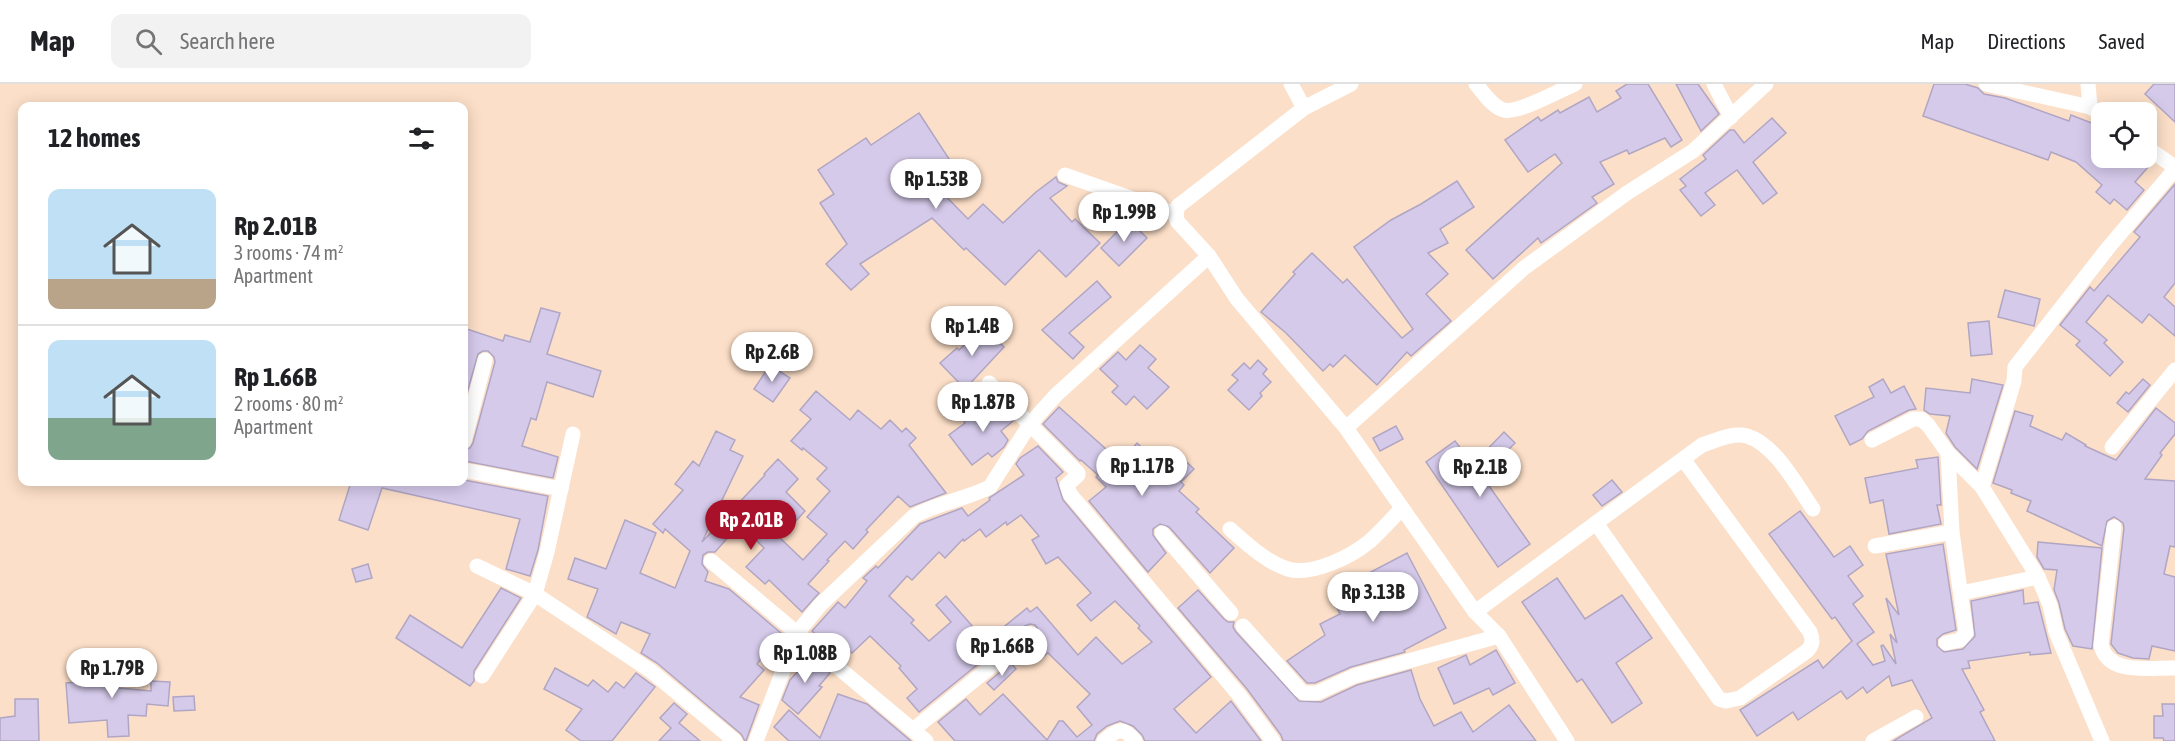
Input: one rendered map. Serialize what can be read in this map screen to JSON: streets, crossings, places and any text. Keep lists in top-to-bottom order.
{
  "page": {
    "header": "Map",
    "search": "Search here",
    "nav": ["Map", "Directions", "Saved"],
    "heading": "12 homes",
    "price": [
      "Rp 1.53B",
      "Rp 1.99B",
      "Rp 1.4B",
      "Rp 2.6B",
      "Rp 1.87B",
      "Rp 1.17B",
      "Rp 2.1B",
      "Rp 2.01B",
      "Rp 3.13B",
      "Rp 1.66B",
      "Rp 1.08B",
      "Rp 1.79B"
    ],
    "list": [
      {
        "name": "Rp 2.01B",
        "note": "3 rooms · 74 m² · Apartment"
      },
      {
        "name": "Rp 1.66B",
        "note": "2 rooms · 80 m² · Apartment"
      }
    ]
  }
}
